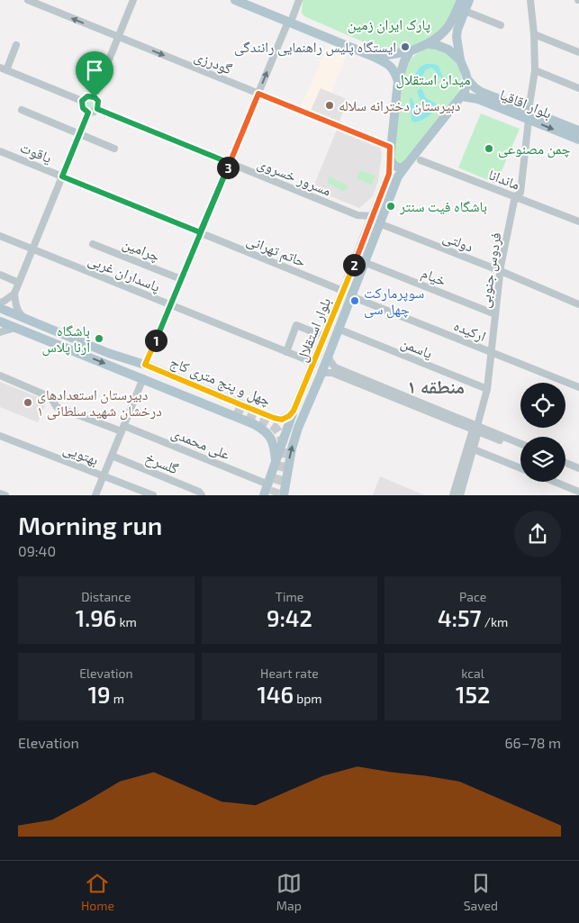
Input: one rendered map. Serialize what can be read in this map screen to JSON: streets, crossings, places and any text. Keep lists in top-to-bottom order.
{
  "streets": {
    "main road": ["بلوار اقاقیا", "بلوار استقلال", "چهل و پنج متری کاج"],
    "street": [
      "گودرزی",
      "یاقوت",
      "مسرور خسروی",
      "ماندانا",
      "دولتی",
      "چرامین",
      "حاتم تهرانی",
      "فردوس جنوبی",
      "پاسداران غربی",
      "خیام",
      "ارکیده",
      "یاسمن",
      "علی محمدی",
      "بهتویی",
      "گلسرخ"
    ]
  },
  "crossings": [
    ["بلوار اقاقیا", "فردوس جنوبی"],
    ["یاقوت", "حاتم تهرانی"],
    ["مسرور خسروی", "دولتی"],
    ["ماندانا", "فردوس جنوبی"],
    ["دولتی", "فردوس جنوبی"],
    ["دولتی", "بلوار استقلال"],
    ["حاتم تهرانی", "بلوار استقلال"],
    ["حاتم تهرانی", "ارکیده"],
    ["فردوس جنوبی", "خیام"],
    ["فردوس جنوبی", "ارکیده"],
    ["فردوس جنوبی", "یاسمن"],
    ["پاسداران غربی", "بلوار استقلال"],
    ["خیام", "بلوار استقلال"],
    ["بلوار استقلال", "ارکیده"],
    ["بلوار استقلال", "یاسمن"],
    ["بلوار استقلال", "چهل و پنج متری کاج"],
    ["بلوار استقلال", "علی محمدی"]
  ],
  "districts": ["منطقه ۱"],
  "parks": ["پارک ایران زمین", "میدان استقلال"],
  "places": [
    "ایستگاه پلیس راهنمایی رانندگی",
    "دبیرستان دخترانه سلاله",
    "چمن مصنوعی",
    "باشگاه فیت سنتر",
    "سوپرمارکت چهل سی",
    "باشگاه آرنا پلاس",
    "دبیرستان استعدادهای درخشان شهید سلطانی ۱"
  ],
  "page": {
    "pins": ["3", "2", "1"],
    "heading": ["Morning run", "09:40"],
    "stats": [
      ["Distance", "1.96 km"],
      ["Time", "9:42"],
      ["Pace", "4:57 /km"],
      ["Elevation", "19 m"],
      ["Heart rate", "146 bpm"],
      ["kcal", "152"]
    ],
    "chart": ["Elevation", "66–78 m"],
    "tabs": ["Home", "Map", "Saved"]
  }
}
